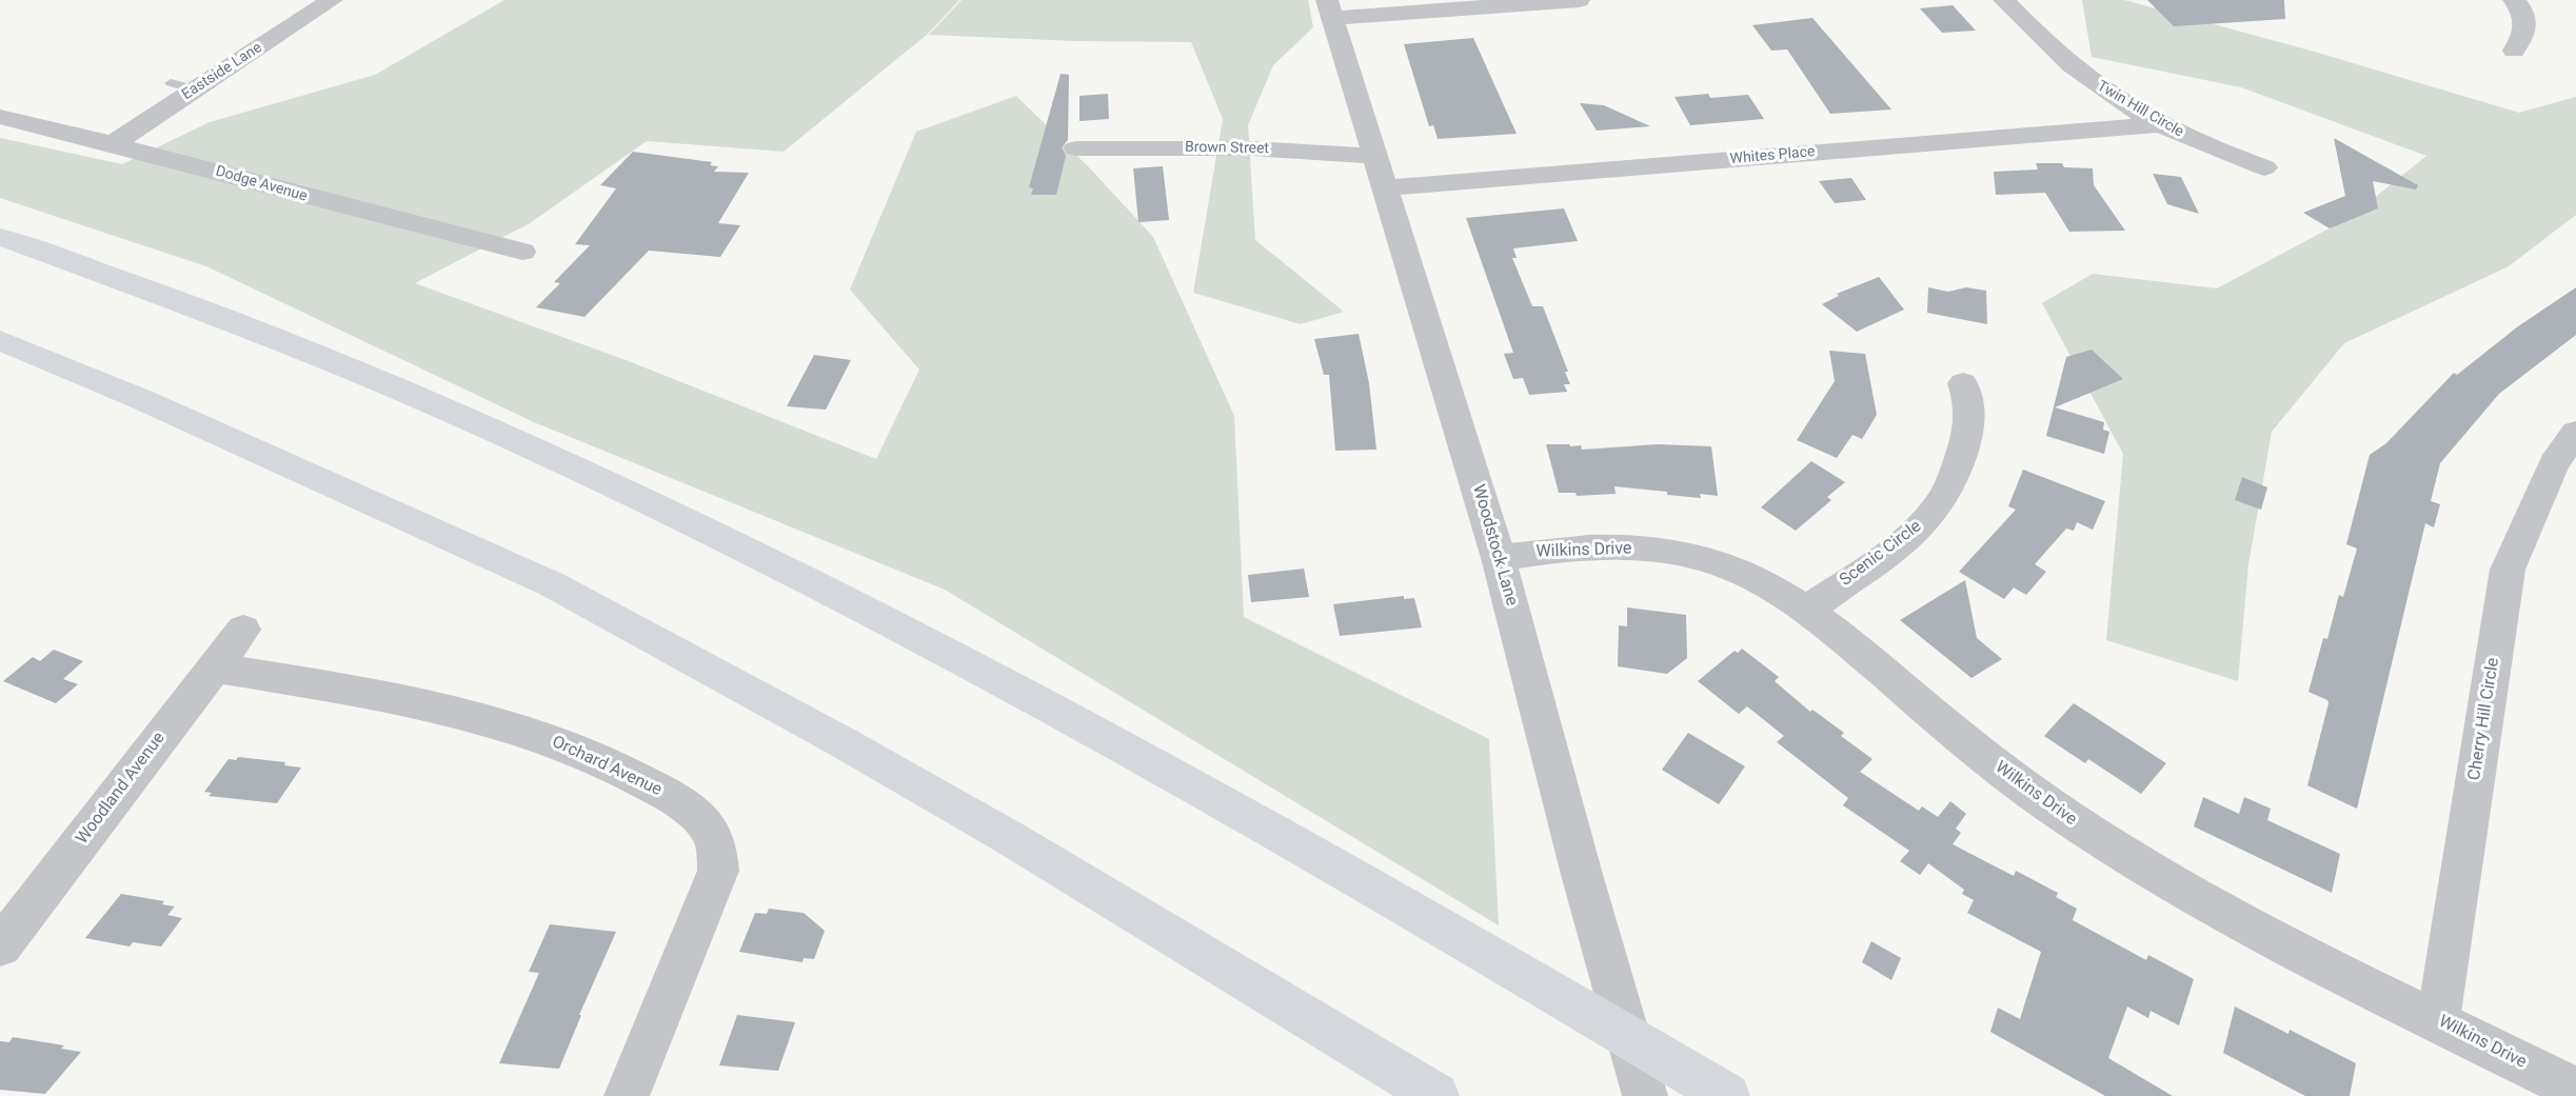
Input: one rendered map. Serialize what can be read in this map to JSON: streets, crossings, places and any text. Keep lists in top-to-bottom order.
{
  "streets": {
    "street": [
      "Eastside Lane",
      "Twin Hill Circle",
      "Brown Street",
      "Whites Place",
      "Dodge Avenue",
      "Woodstock Lane",
      "Wilkins Drive",
      "Scenic Circle",
      "Cherry Hill Circle",
      "Orchard Avenue",
      "Woodland Avenue"
    ]
  },
  "crossings": [
    ["Eastside Lane", "Dodge Avenue"],
    ["Twin Hill Circle", "Whites Place"],
    ["Brown Street", "Woodstock Lane"],
    ["Whites Place", "Woodstock Lane"],
    ["Woodstock Lane", "Wilkins Drive"],
    ["Wilkins Drive", "Scenic Circle"],
    ["Wilkins Drive", "Cherry Hill Circle"],
    ["Orchard Avenue", "Woodland Avenue"]
  ]
}
